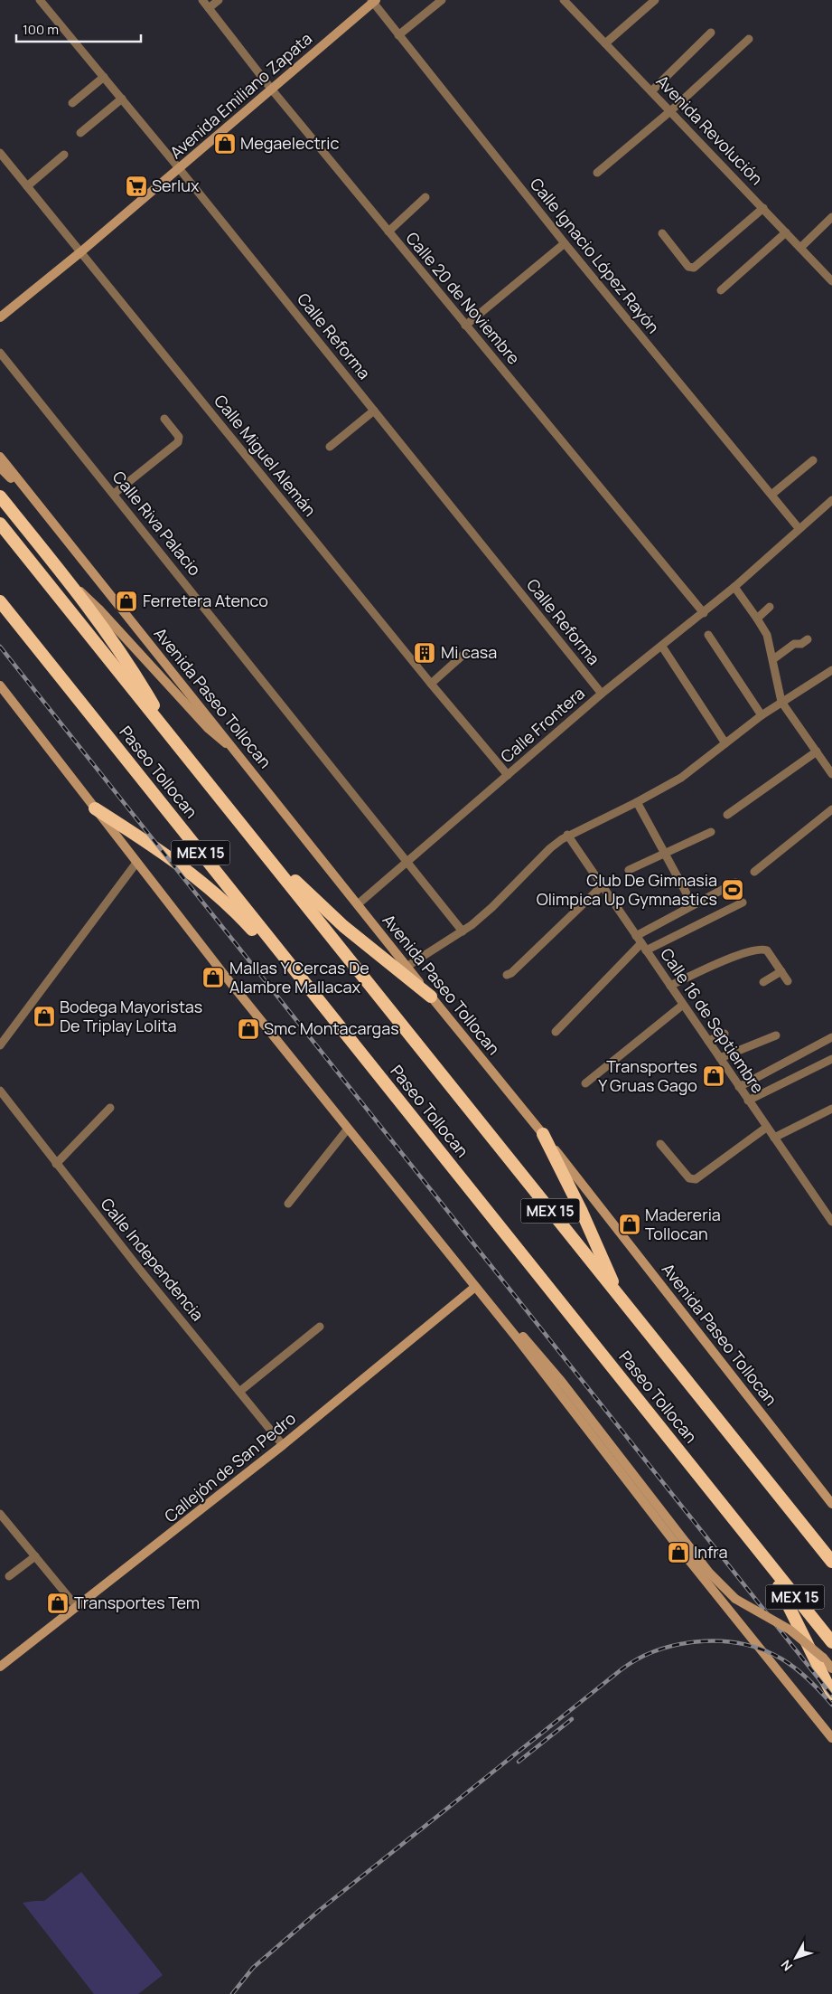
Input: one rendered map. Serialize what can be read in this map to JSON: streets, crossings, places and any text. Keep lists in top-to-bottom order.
{
  "streets": {
    "highway": ["Paseo Tollocan", "MEX 15"],
    "main road": ["Avenida Emiliano Zapata", "Avenida Paseo Tollocan", "Callejón de San Pedro"],
    "street": [
      "Avenida Revolución",
      "Calle Ignacio López Rayón",
      "Calle 20 de Noviembre",
      "Calle Reforma",
      "Calle Miguel Alemán",
      "Calle Riva Palacio",
      "Calle Frontera",
      "Calle 16 de Septiembre",
      "Calle Independencia"
    ]
  },
  "crossings": [
    ["Avenida Emiliano Zapata", "Calle Ignacio López Rayón"],
    ["Avenida Emiliano Zapata", "Calle 20 de Noviembre"],
    ["Avenida Emiliano Zapata", "Calle Reforma"],
    ["Avenida Emiliano Zapata", "Calle Miguel Alemán"],
    ["Calle Ignacio López Rayón", "Calle Frontera"],
    ["Calle 20 de Noviembre", "Calle Frontera"],
    ["Calle Reforma", "Calle Frontera"],
    ["Calle Miguel Alemán", "Calle Frontera"],
    ["Calle Riva Palacio", "Calle Frontera"],
    ["Avenida Paseo Tollocan", "Calle Frontera"],
    ["Calle Independencia", "Callejón de San Pedro"]
  ],
  "places": {
    "shop": [
      "Megaelectric",
      "Ferretera Atenco",
      "Mallas Y Cercas De Alambre Mallacax",
      "Bodega Mayoristas De Triplay Lolita",
      "Smc Montacargas",
      "Transportes Y Gruas Gago",
      "Madereria Tollocan",
      "Infra",
      "Transportes Tem"
    ],
    "supermarket": ["Serlux"],
    "building": ["Mi casa"],
    "sports": ["Club De Gimnasia Olimpica Up Gymnastics"]
  },
  "scale_bar": "100 m",
  "north": "bottom left"
}
